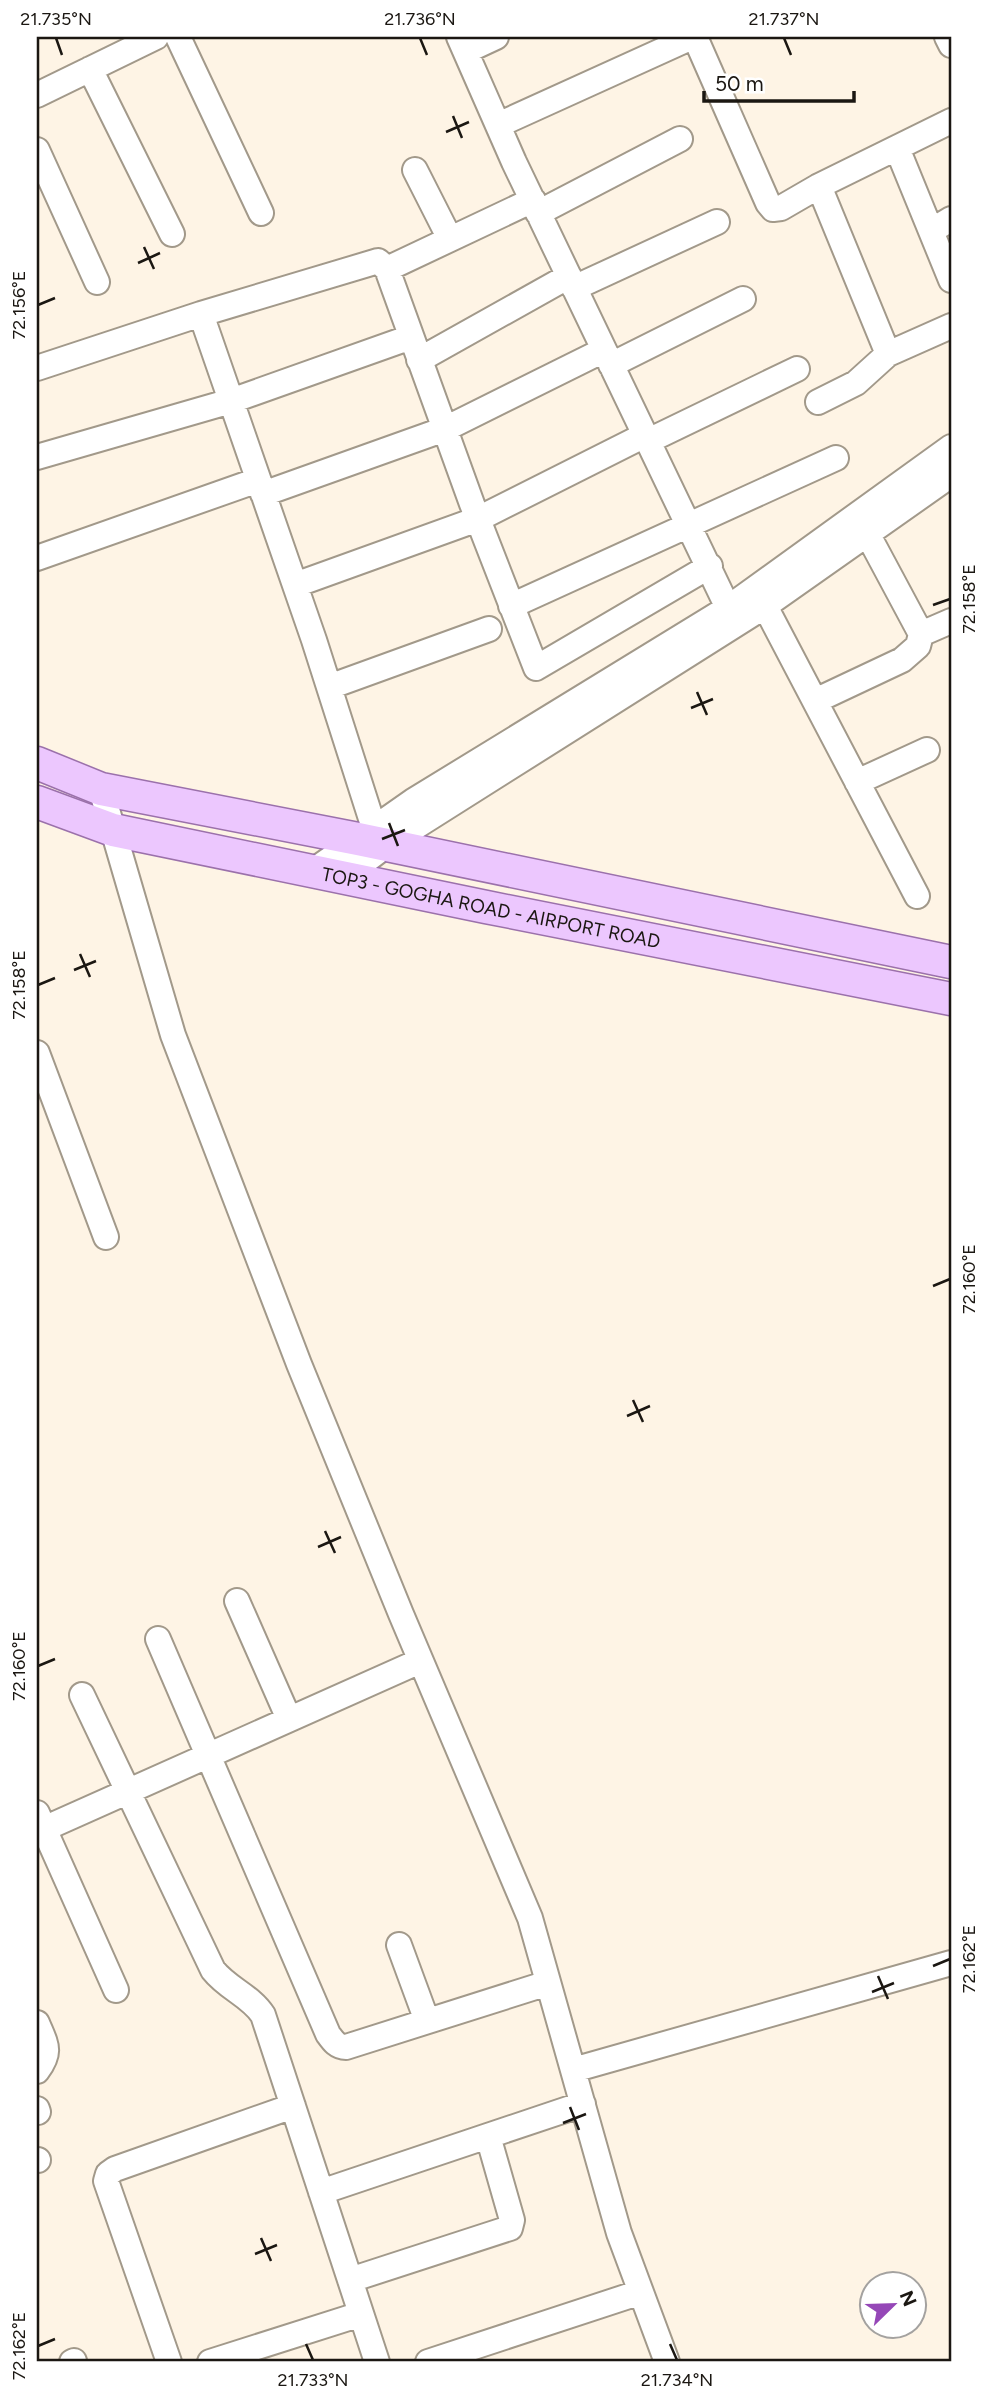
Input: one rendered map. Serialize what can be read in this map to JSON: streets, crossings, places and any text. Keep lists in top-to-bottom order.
{
  "streets": {
    "main road": ["TOP3 - GOGHA ROAD - AIRPORT ROAD"]
  },
  "scale_bar": "50 m",
  "north": "top right",
  "coordinates": [
    "21.735°N",
    "21.736°N",
    "21.737°N",
    "72.156°E",
    "72.158°E",
    "72.160°E",
    "72.162°E",
    "21.733°N",
    "21.734°N"
  ]
}
